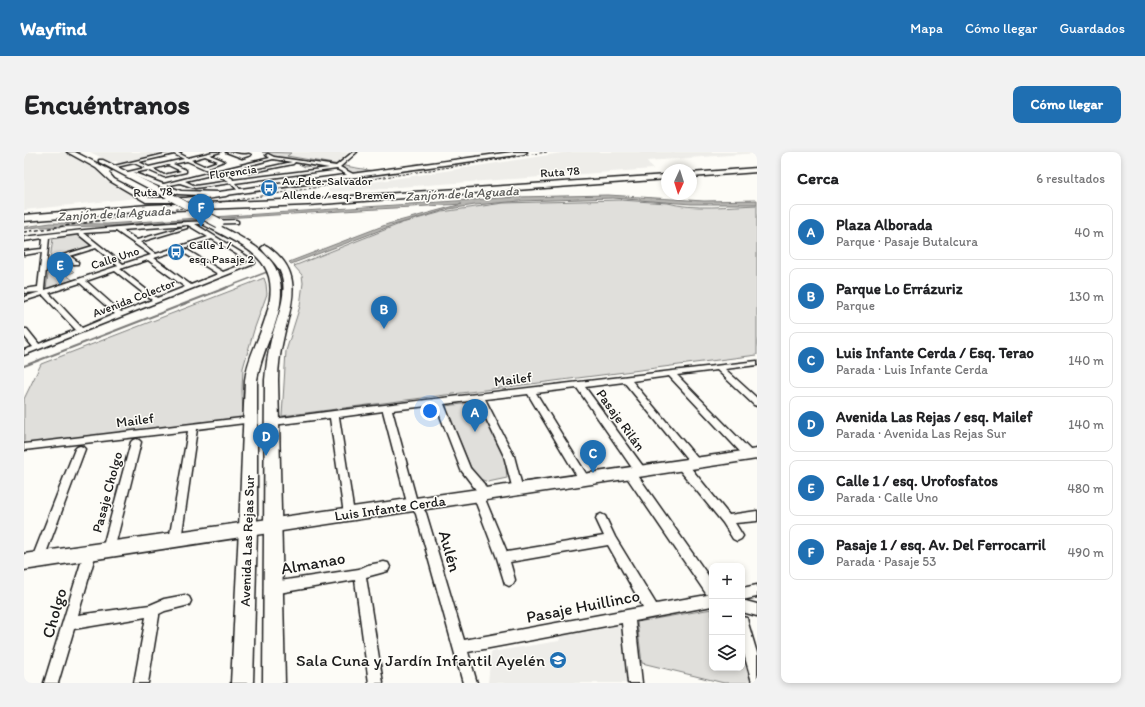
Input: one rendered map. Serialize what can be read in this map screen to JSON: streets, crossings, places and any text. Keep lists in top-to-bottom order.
{
  "streets": {
    "highway": ["Ruta 78"],
    "main road": ["Luis Infante Cerda", "Avenida Las Rejas Sur"],
    "street": [
      "Florencia",
      "Calle Uno",
      "Avenida Colector",
      "Mailef",
      "Pasaje Rilán",
      "Pasaje Cholgo",
      "Aulén",
      "Almanao",
      "Pasaje Huillinco",
      "Cholgo"
    ]
  },
  "crossings": [
    ["Calle Uno", "Avenida Colector"],
    ["Mailef", "Pasaje Rilán"],
    ["Mailef", "Avenida Las Rejas Sur"],
    ["Mailef", "Aulén"],
    ["Pasaje Rilán", "Luis Infante Cerda"],
    ["Pasaje Cholgo", "Luis Infante Cerda"],
    ["Luis Infante Cerda", "Avenida Las Rejas Sur"],
    ["Luis Infante Cerda", "Aulén"],
    ["Luis Infante Cerda", "Cholgo"],
    ["Avenida Las Rejas Sur", "Almanao"],
    ["Aulén", "Pasaje Huillinco"]
  ],
  "water": ["Zanjón de la Aguada"],
  "places": {
    "bus stop": ["Av.Pdte. Salvador Allende / esq. Bremen", "Calle 1 / esq. Pasaje 2"],
    "school or university": ["Sala Cuna y Jardín Infantil Ayelén"]
  },
  "north": "bottom",
  "page": {
    "header": "Wayfind",
    "nav": ["Mapa", "Cómo llegar", "Guardados"],
    "buttons": "Cómo llegar",
    "title": "Encuéntranos",
    "heading": ["Cerca", "6 resultados"],
    "pins": [
      "F",
      "E",
      "B",
      "A",
      "D",
      "C"
    ],
    "list": [
      {
        "mark": "A",
        "name": "Plaza Alborada",
        "note": "Parque · Pasaje Butalcura",
        "value": "40 m"
      },
      {
        "mark": "B",
        "name": "Parque Lo Errázuriz",
        "note": "Parque",
        "value": "130 m"
      },
      {
        "mark": "C",
        "name": "Luis Infante Cerda / Esq. Terao",
        "note": "Parada · Luis Infante Cerda",
        "value": "140 m"
      },
      {
        "mark": "D",
        "name": "Avenida Las Rejas / esq. Mailef",
        "note": "Parada · Avenida Las Rejas Sur",
        "value": "140 m"
      },
      {
        "mark": "E",
        "name": "Calle 1 / esq. Urofosfatos",
        "note": "Parada · Calle Uno",
        "value": "480 m"
      },
      {
        "mark": "F",
        "name": "Pasaje 1 / esq. Av. Del Ferrocarril",
        "note": "Parada · Pasaje 53",
        "value": "490 m"
      }
    ],
    "map_buttons": ["+", "−"]
  }
}
